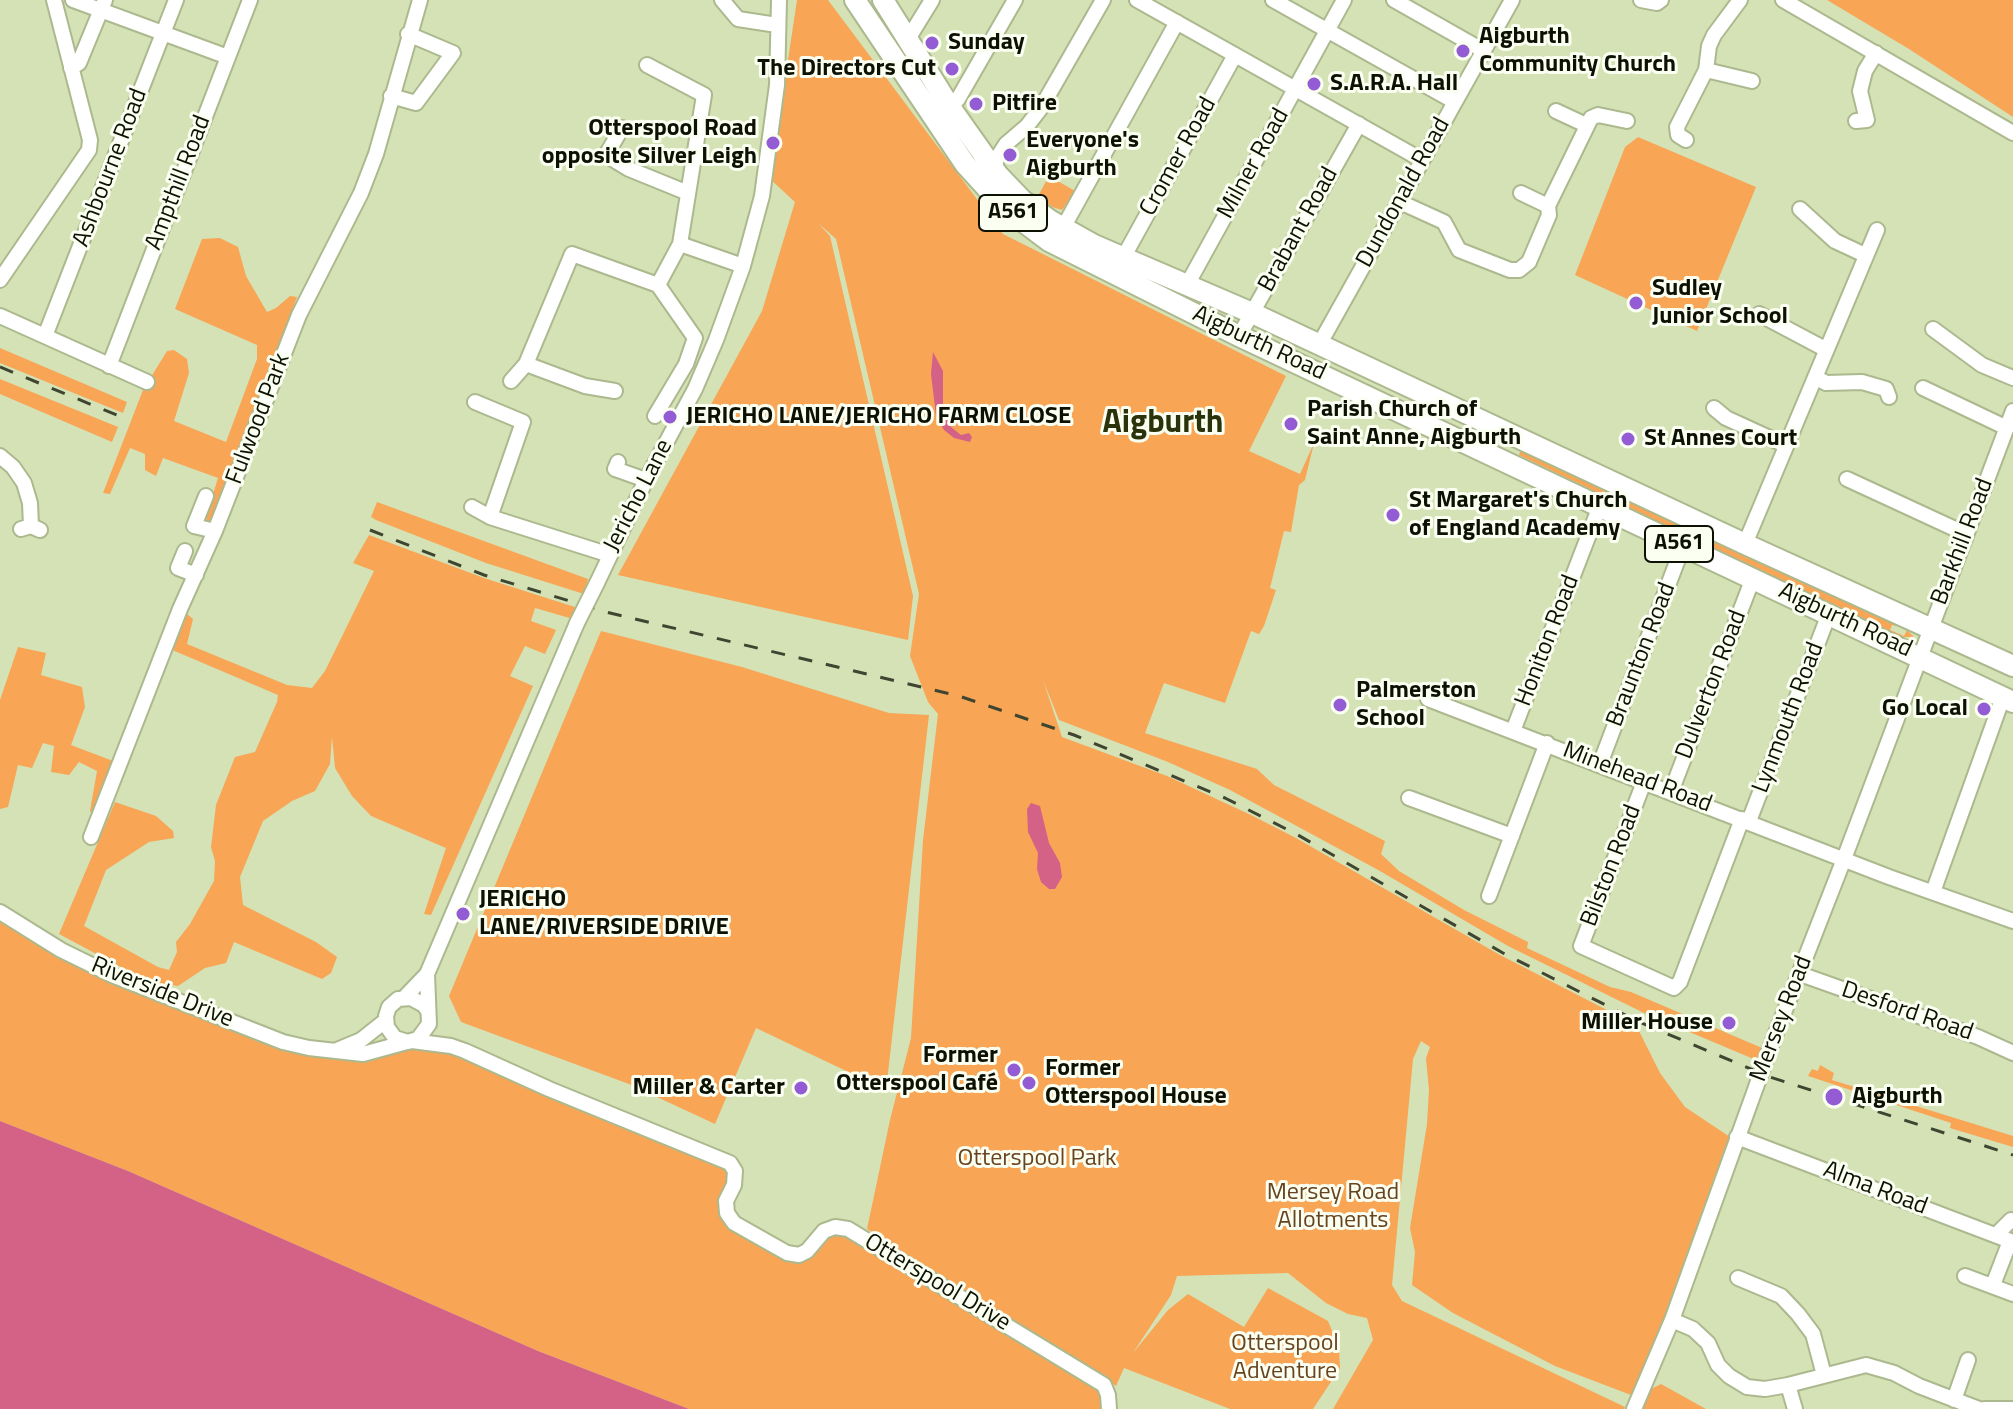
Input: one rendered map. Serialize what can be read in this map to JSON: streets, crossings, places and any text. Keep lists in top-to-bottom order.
{
  "streets": {
    "highway": ["A561", "Aigburth Road"],
    "street": [
      "Cromer Road",
      "Milner Road",
      "Ashbourne Road",
      "Ampthill Road",
      "Dundonald Road",
      "Brabant Road",
      "Fulwood Park",
      "Jericho Lane",
      "Barkhill Road",
      "Honiton Road",
      "Braunton Road",
      "Dulverton Road",
      "Lynmouth Road",
      "Minehead Road",
      "Bilston Road",
      "Riverside Drive",
      "Desford Road",
      "Mersey Road",
      "Alma Road",
      "Otterspool Drive"
    ]
  },
  "crossings": [
    ["Cromer Road", "Aigburth Road"],
    ["Milner Road", "Aigburth Road"],
    ["Dundonald Road", "Aigburth Road"],
    ["Brabant Road", "Aigburth Road"],
    ["Aigburth Road", "Barkhill Road"],
    ["Aigburth Road", "Honiton Road"],
    ["Aigburth Road", "Braunton Road"],
    ["Aigburth Road", "Dulverton Road"],
    ["Aigburth Road", "Lynmouth Road"],
    ["Aigburth Road", "Mersey Road"],
    ["Jericho Lane", "Riverside Drive"],
    ["Jericho Lane", "Otterspool Drive"],
    ["Barkhill Road", "Mersey Road"],
    ["Honiton Road", "Minehead Road"],
    ["Braunton Road", "Minehead Road"],
    ["Dulverton Road", "Minehead Road"],
    ["Lynmouth Road", "Minehead Road"],
    ["Lynmouth Road", "Bilston Road"],
    ["Minehead Road", "Bilston Road"],
    ["Minehead Road", "Mersey Road"],
    ["Riverside Drive", "Otterspool Drive"],
    ["Desford Road", "Mersey Road"],
    ["Mersey Road", "Alma Road"]
  ],
  "districts": ["Aigburth"],
  "parks": ["Otterspool Park", "Mersey Road Allotments", "Otterspool Adventure"],
  "places": [
    "Sunday",
    "Aigburth Community Church",
    "The Directors Cut",
    "S.A.R.A. Hall",
    "Pitfire",
    "Otterspool Road opposite Silver Leigh",
    "Everyone's Aigburth",
    "Sudley Junior School",
    "JERICHO LANE/JERICHO FARM CLOSE",
    "Parish Church of Saint Anne, Aigburth",
    "St Annes Court",
    "St Margaret's Church of England Academy",
    "Palmerston School",
    "Go Local",
    "JERICHO LANE/RIVERSIDE DRIVE",
    "Miller House",
    "Former Otterspool Café",
    "Former Otterspool House",
    "Miller & Carter",
    "Aigburth"
  ]
}
